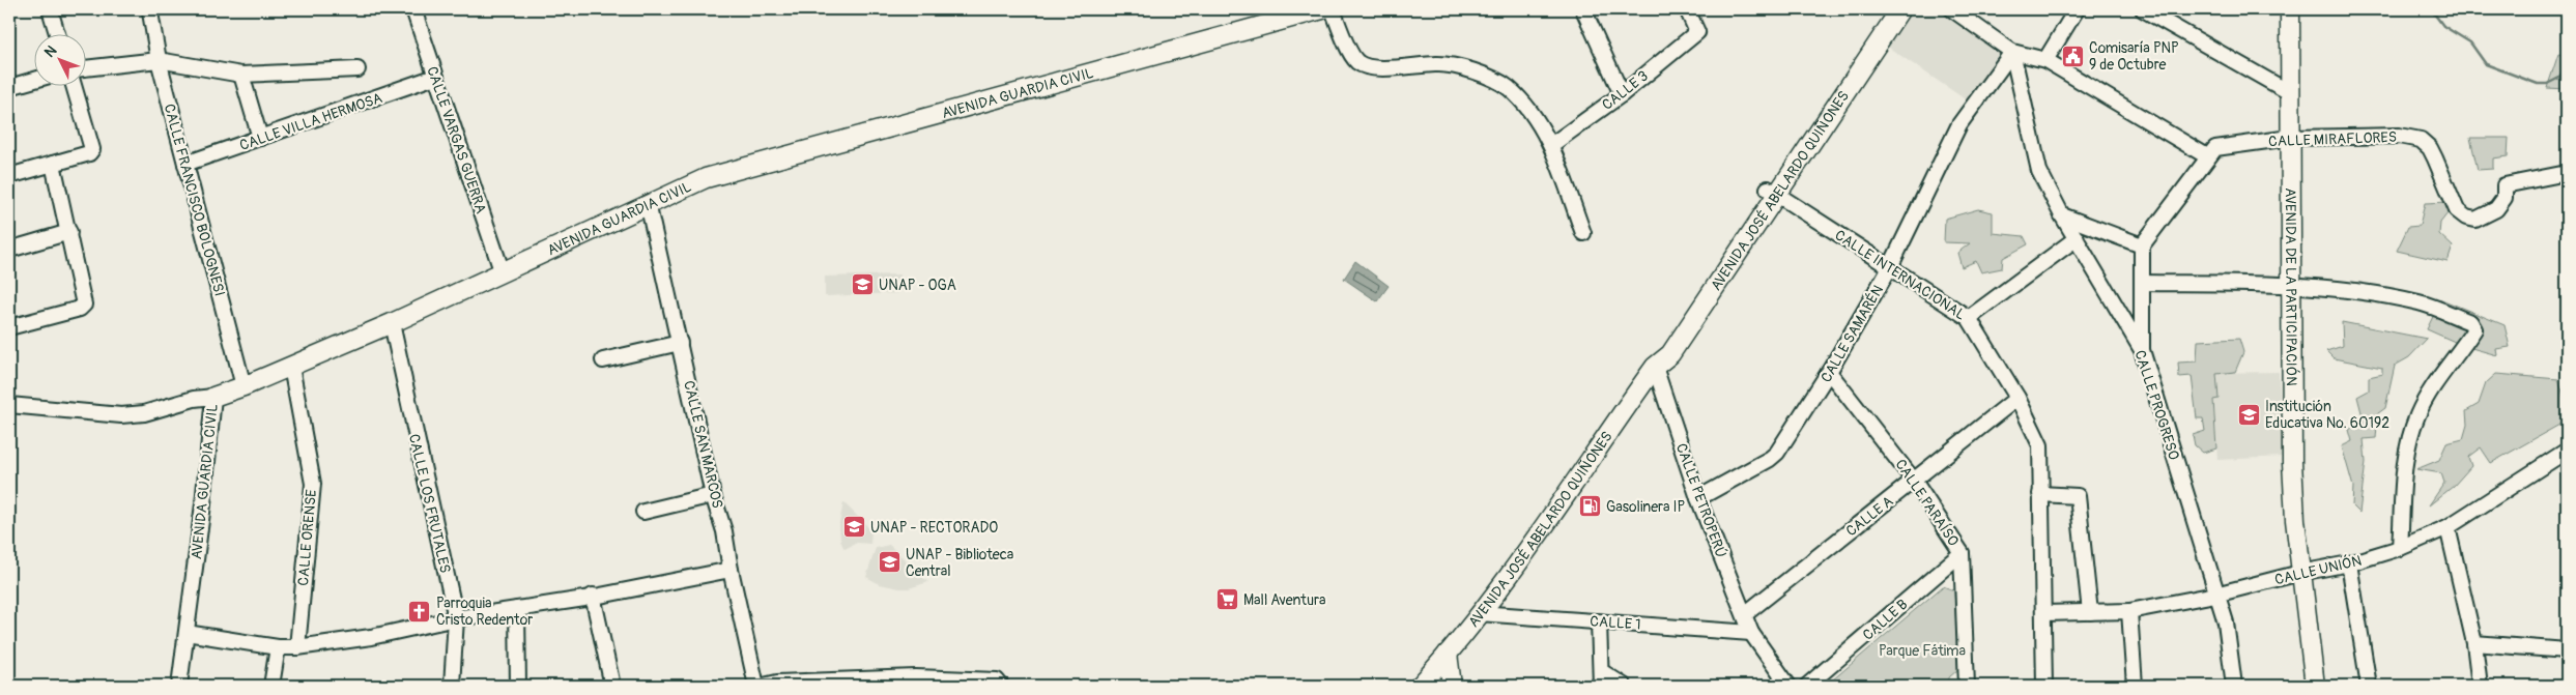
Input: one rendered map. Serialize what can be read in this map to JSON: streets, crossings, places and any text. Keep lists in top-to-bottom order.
{
  "streets": {
    "main road": ["AVENIDA GUARDIA CIVIL", "AVENIDA JOSÉ ABELARDO QUIÑONES", "AVENIDA DE LA PARTICIPACIÓN"],
    "street": [
      "CALLE 3",
      "CALLE VILLA HERMOSA",
      "CALLE MIRAFLORES",
      "CALLE VARGAS GUERRA",
      "CALLE FRANCISCO BOLOGNESI",
      "CALLE INTERNACIONAL",
      "CALLE SAMARÉN",
      "CALLE PROGRESO",
      "CALLE SAN MARCOS",
      "CALLE PETROPERÚ",
      "CALLE PARAÍSO",
      "CALLE LOS FRUTALES",
      "CALLE A",
      "CALLE ORENSE",
      "CALLE UNIÓN",
      "CALLE B",
      "CALLE 1"
    ]
  },
  "crossings": [
    ["AVENIDA GUARDIA CIVIL", "CALLE VARGAS GUERRA"],
    ["AVENIDA GUARDIA CIVIL", "CALLE FRANCISCO BOLOGNESI"],
    ["AVENIDA GUARDIA CIVIL", "CALLE SAN MARCOS"],
    ["AVENIDA GUARDIA CIVIL", "CALLE LOS FRUTALES"],
    ["AVENIDA GUARDIA CIVIL", "CALLE ORENSE"],
    ["CALLE VILLA HERMOSA", "CALLE VARGAS GUERRA"],
    ["CALLE VILLA HERMOSA", "CALLE FRANCISCO BOLOGNESI"],
    ["CALLE MIRAFLORES", "AVENIDA DE LA PARTICIPACIÓN"],
    ["AVENIDA JOSÉ ABELARDO QUIÑONES", "CALLE INTERNACIONAL"],
    ["AVENIDA JOSÉ ABELARDO QUIÑONES", "CALLE PETROPERÚ"],
    ["AVENIDA JOSÉ ABELARDO QUIÑONES", "CALLE 1"],
    ["CALLE INTERNACIONAL", "CALLE SAMARÉN"],
    ["CALLE INTERNACIONAL", "CALLE A"],
    ["CALLE INTERNACIONAL", "CALLE UNIÓN"],
    ["AVENIDA DE LA PARTICIPACIÓN", "CALLE UNIÓN"],
    ["CALLE SAMARÉN", "CALLE PROGRESO"],
    ["CALLE SAMARÉN", "CALLE PETROPERÚ"],
    ["CALLE SAMARÉN", "CALLE PARAÍSO"],
    ["CALLE PROGRESO", "CALLE UNIÓN"],
    ["CALLE PETROPERÚ", "CALLE A"],
    ["CALLE PETROPERÚ", "CALLE 1"],
    ["CALLE PARAÍSO", "CALLE A"],
    ["CALLE PARAÍSO", "CALLE B"]
  ],
  "parks": ["Parque Fátima"],
  "places": {
    "public building": ["Comisaría PNP 9 de Octubre"],
    "school or university": [
      "UNAP - OGA",
      "Institución Educativa No. 60192",
      "UNAP - RECTORADO",
      "UNAP - Biblioteca Central"
    ],
    "fuel station": ["Gasolinera IP"],
    "supermarket": ["Mall Aventura"],
    "church": ["Parroquia Cristo Redentor"]
  },
  "north": "top left"
}
